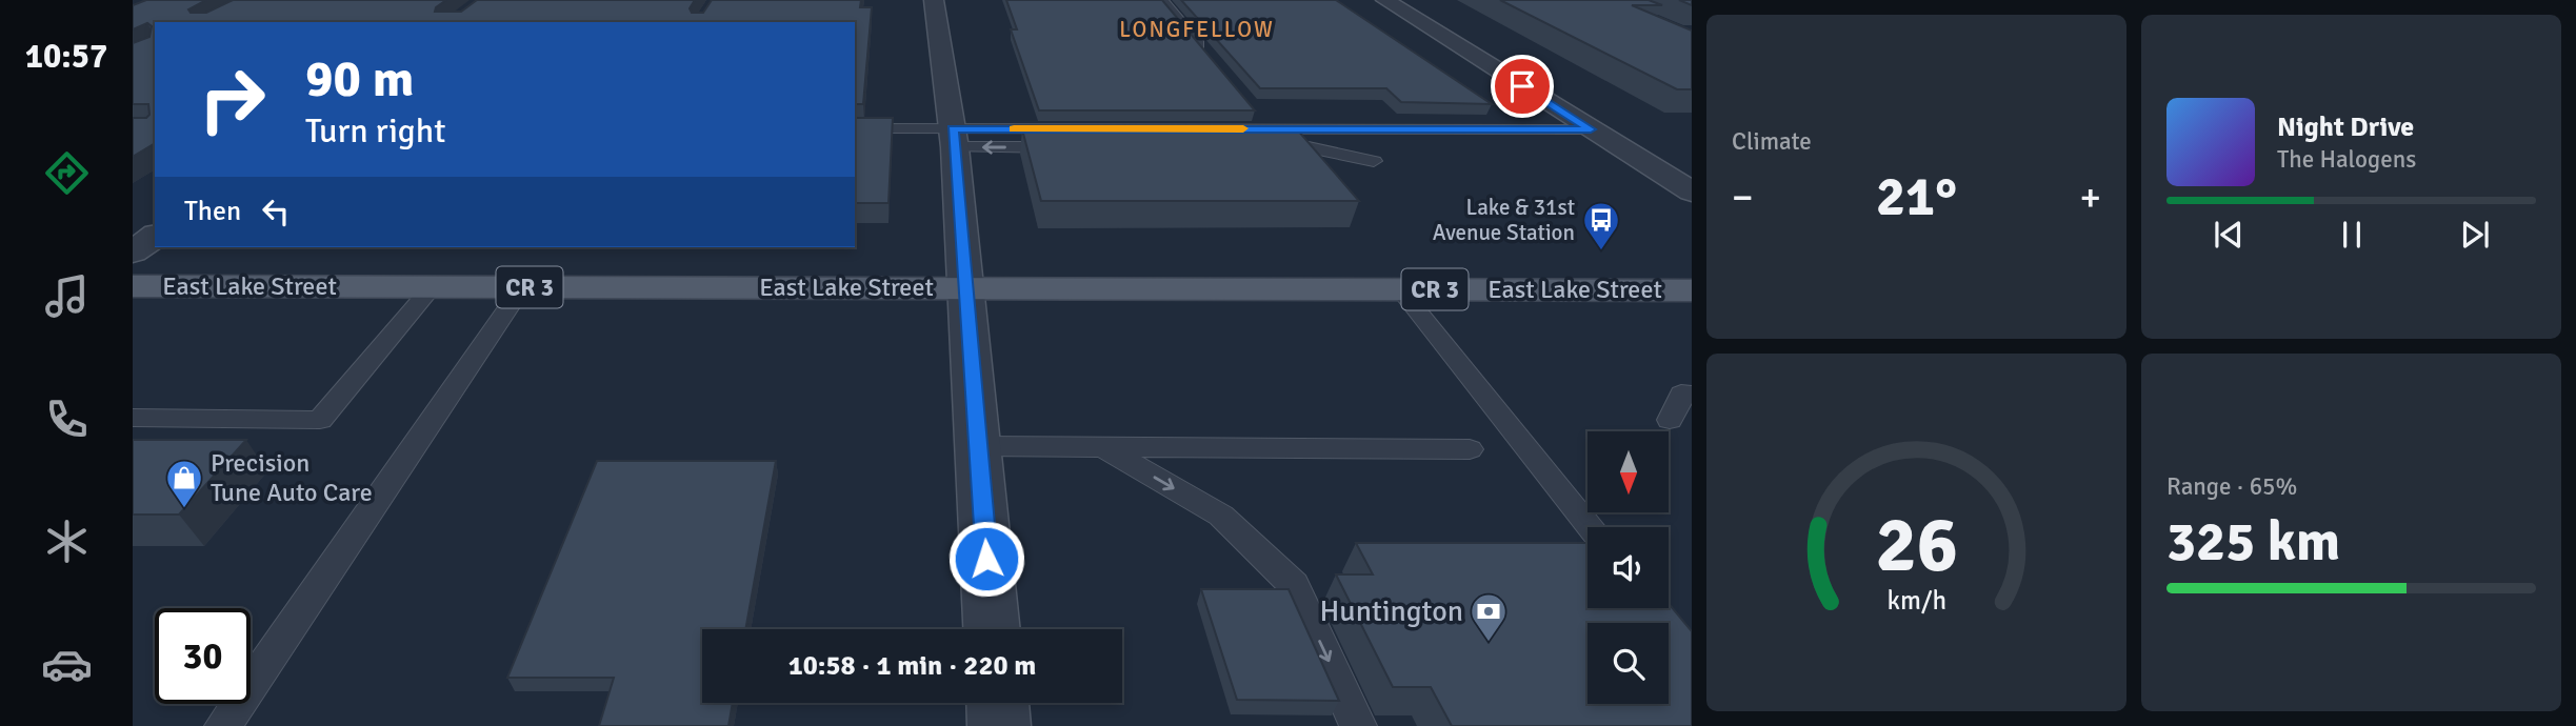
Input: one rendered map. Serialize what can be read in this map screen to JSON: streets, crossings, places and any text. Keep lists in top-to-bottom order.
{
  "streets": {
    "main road": ["East Lake Street", "CR 3"]
  },
  "districts": ["LONGFELLOW"],
  "places": {
    "bus stop": ["Lake & 31st Avenue Station"],
    "shop": ["Precision Tune Auto Care"],
    "bank": ["Huntington"]
  },
  "north": "bottom",
  "page": {
    "tabs": "10:57",
    "tile": [
      "Climate",
      ["Range · 65%", "325 km"]
    ],
    "turn": ["90 m", "Turn right"],
    "song": ["Night Drive", "The Halogens"],
    "heat": ["−", "21°", "+"],
    "then": "Then",
    "limit": "30",
    "trip": "10:58 · 1 min · 220 m",
    "gauge": ["26", "km/h"]
  }
}
